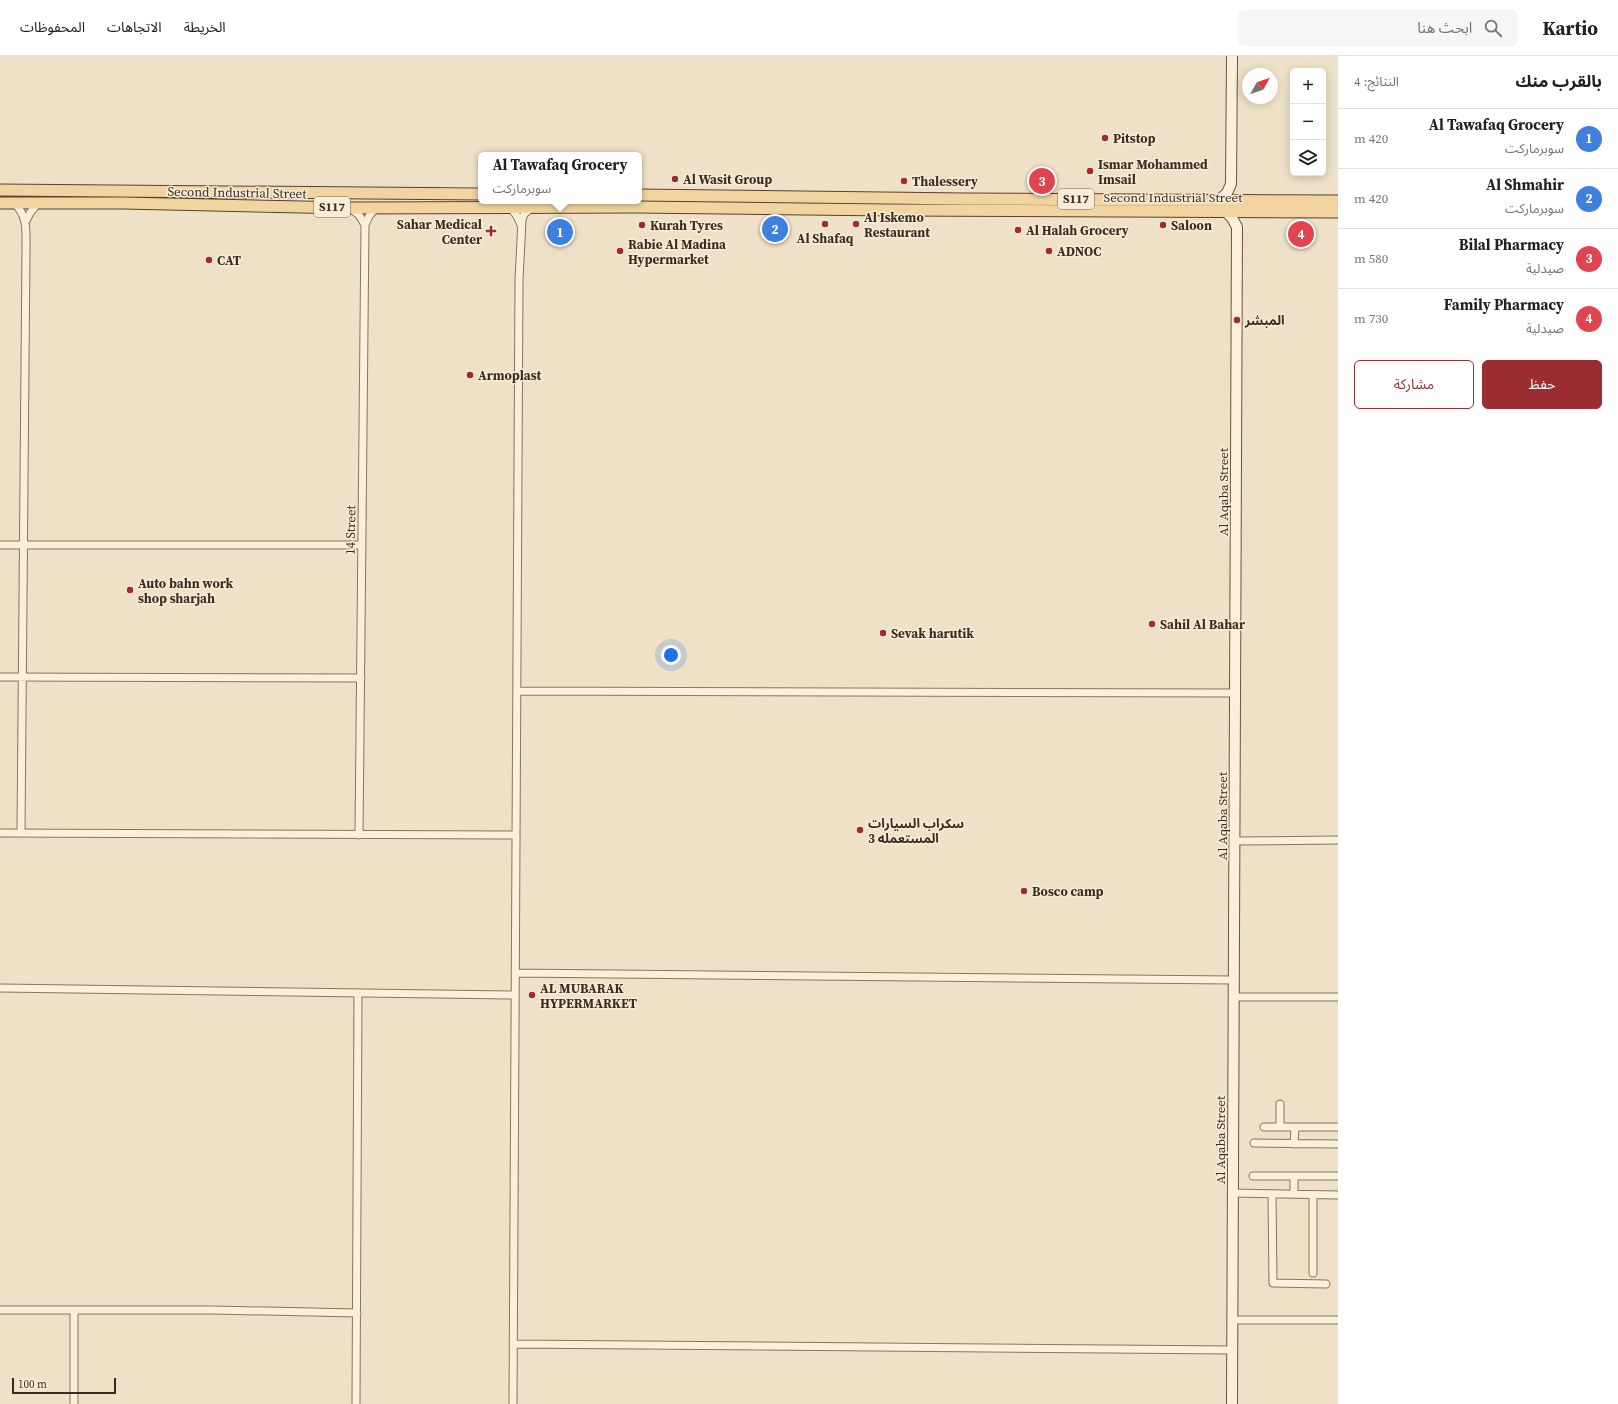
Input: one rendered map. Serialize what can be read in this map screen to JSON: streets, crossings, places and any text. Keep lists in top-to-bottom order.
{
  "streets": {
    "main road": ["Second Industrial Street", "S117"],
    "street": ["Al Aqaba Street", "14 Street"]
  },
  "places": {
    "other": [
      "Pitstop",
      "Ismar Mohammed Imsail",
      "Al Wasit Group",
      "Thalessery",
      "Al Shafaq",
      "Al Iskemo Restaurant",
      "Kurah Tyres",
      "Saloon",
      "Al Halah Grocery",
      "Rabie Al Madina Hypermarket",
      "ADNOC",
      "CAT",
      "المبشر",
      "Armoplast",
      "Auto bahn work shop sharjah",
      "Sahil Al Bahar",
      "Sevak harutik",
      "سكراب السيارات المستعمله 3",
      "Bosco camp",
      "AL MUBARAK HYPERMARKET"
    ],
    "health": ["Sahar Medical Center"]
  },
  "scale_bar": "100 m",
  "north": "top right",
  "page": {
    "header": "Kartio",
    "search": "ابحث هنا",
    "nav": ["الخريطة", "الاتجاهات", "المحفوظات"],
    "heading": ["بالقرب منك", "النتائج: 4"],
    "map_buttons": ["+", "−"],
    "list": [
      {
        "mark": "1",
        "name": "Al Tawafaq Grocery",
        "note": "سوبرماركت",
        "value": "420 m"
      },
      {
        "mark": "2",
        "name": "Al Shmahir",
        "note": "سوبرماركت",
        "value": "420 m"
      },
      {
        "mark": "3",
        "name": "Bilal Pharmacy",
        "note": "صيدلية",
        "value": "580 m"
      },
      {
        "mark": "4",
        "name": "Family Pharmacy",
        "note": "صيدلية",
        "value": "730 m"
      }
    ],
    "popup": ["Al Tawafaq Grocery", "سوبرماركت"],
    "pins": [
      "3",
      "2",
      "1",
      "4"
    ],
    "buttons": ["حفظ", "مشاركة"],
    "scale": "100 m"
  }
}
